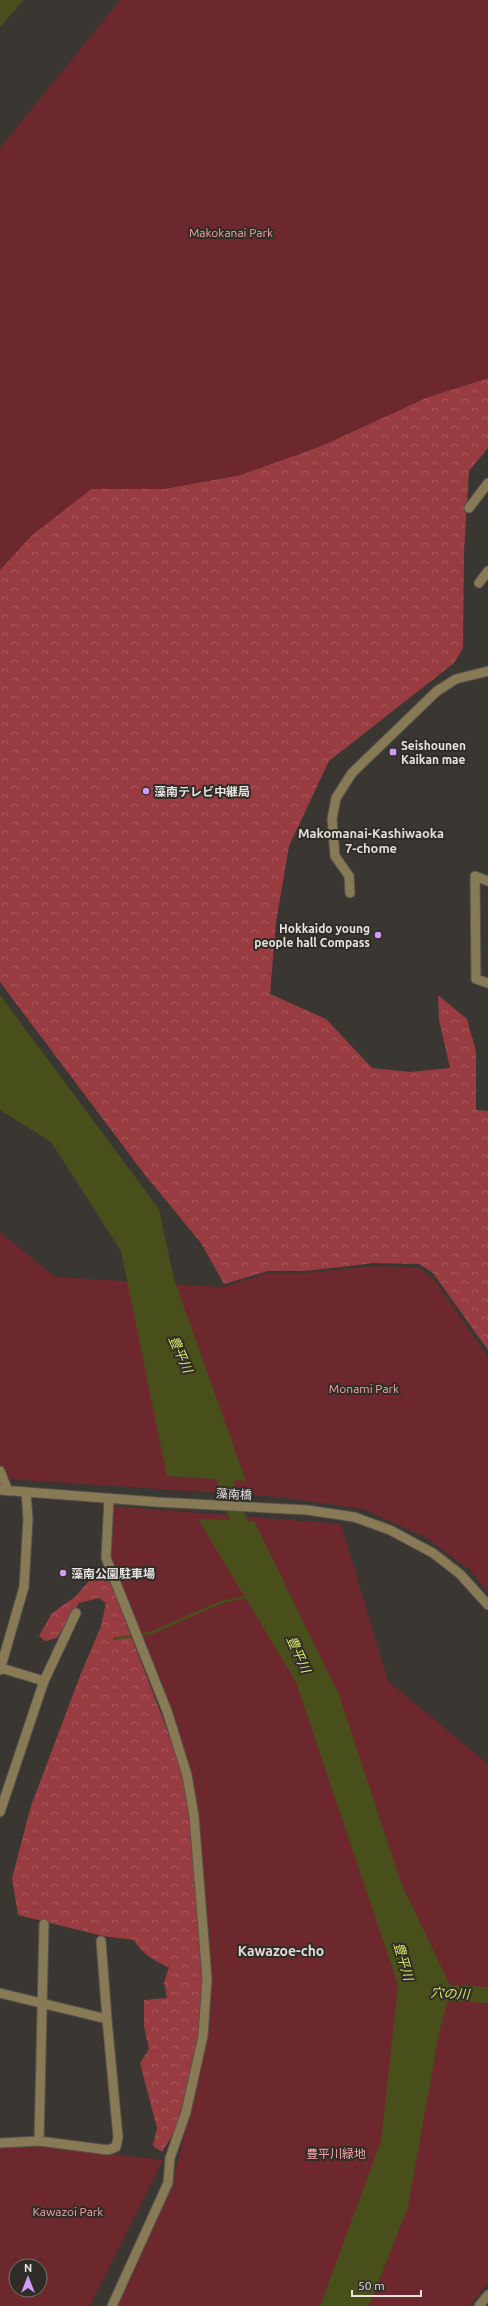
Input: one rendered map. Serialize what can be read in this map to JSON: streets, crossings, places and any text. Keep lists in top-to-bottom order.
{
  "streets": {
    "street": ["藻南橋"]
  },
  "districts": ["Makomanai-Kashiwaoka 7-chome", "Kawazoe-cho"],
  "water": ["豊平川", "穴の川"],
  "parks": [
    "Makokanai Park",
    "Monami Park",
    "豊平川緑地",
    "Kawazoi Park"
  ],
  "places": {
    "transit": ["Seishounen Kaikan mae"],
    "other": ["藻南テレビ中継局", "Hokkaido young people hall Compass", "藻南公園駐車場"]
  },
  "scale_bar": "50 m",
  "north": "top"
}
